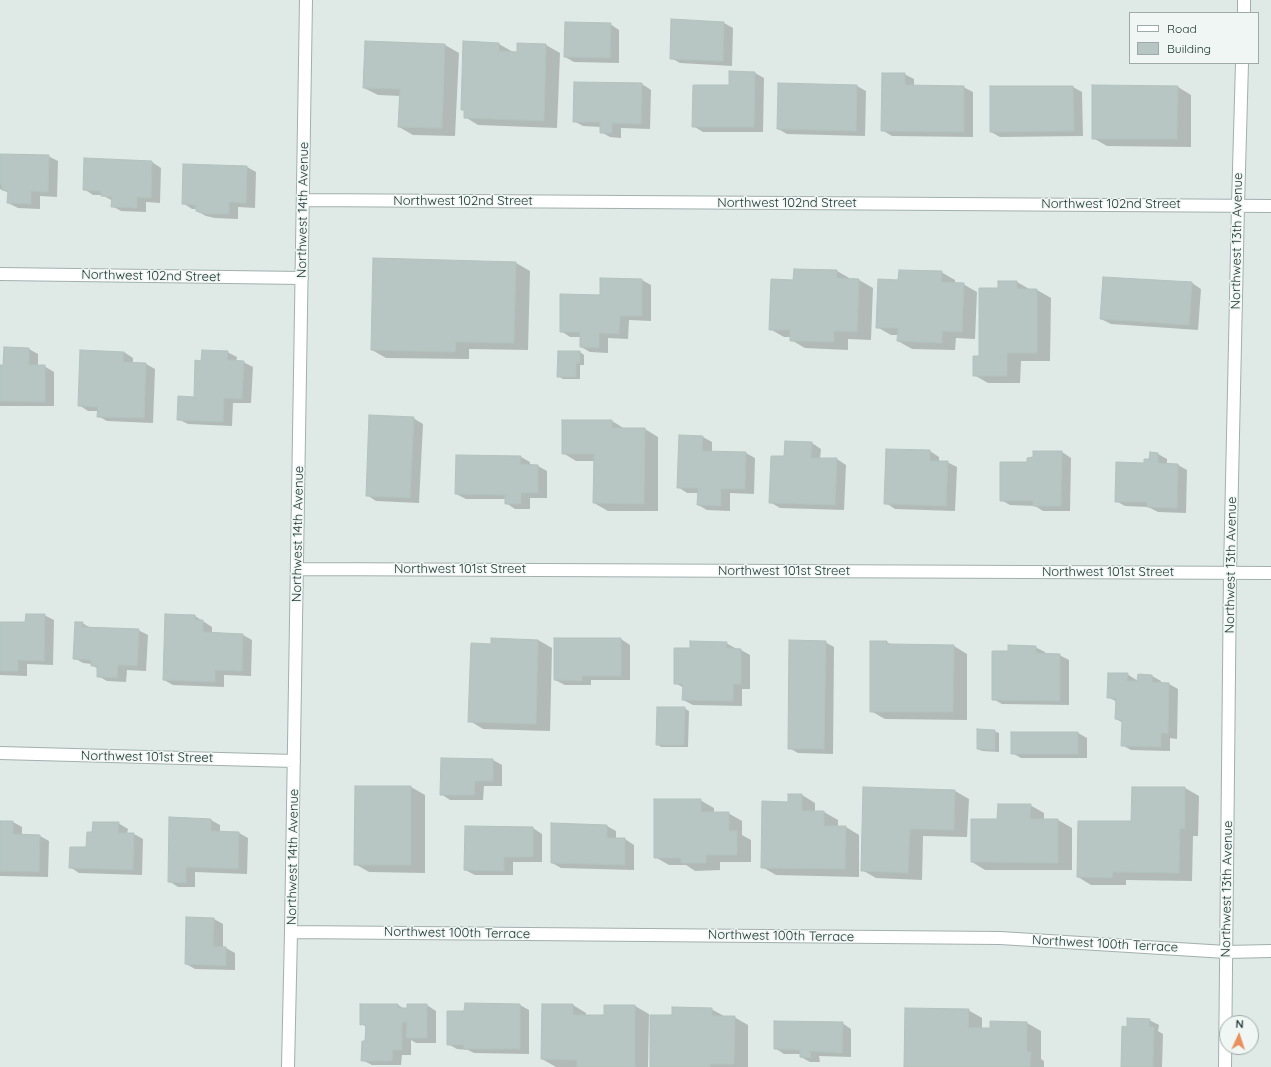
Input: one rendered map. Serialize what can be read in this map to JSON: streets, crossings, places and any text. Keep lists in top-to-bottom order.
{
  "streets": {
    "street": [
      "Northwest 102nd Street",
      "Northwest 14th Avenue",
      "Northwest 13th Avenue",
      "Northwest 101st Street",
      "Northwest 100th Terrace"
    ]
  },
  "crossings": [
    ["Northwest 102nd Street", "Northwest 14th Avenue"],
    ["Northwest 102nd Street", "Northwest 13th Avenue"],
    ["Northwest 14th Avenue", "Northwest 101st Street"],
    ["Northwest 14th Avenue", "Northwest 100th Terrace"],
    ["Northwest 13th Avenue", "Northwest 101st Street"],
    ["Northwest 13th Avenue", "Northwest 100th Terrace"]
  ],
  "legend": ["Road", "Building"],
  "north": "top"
}
